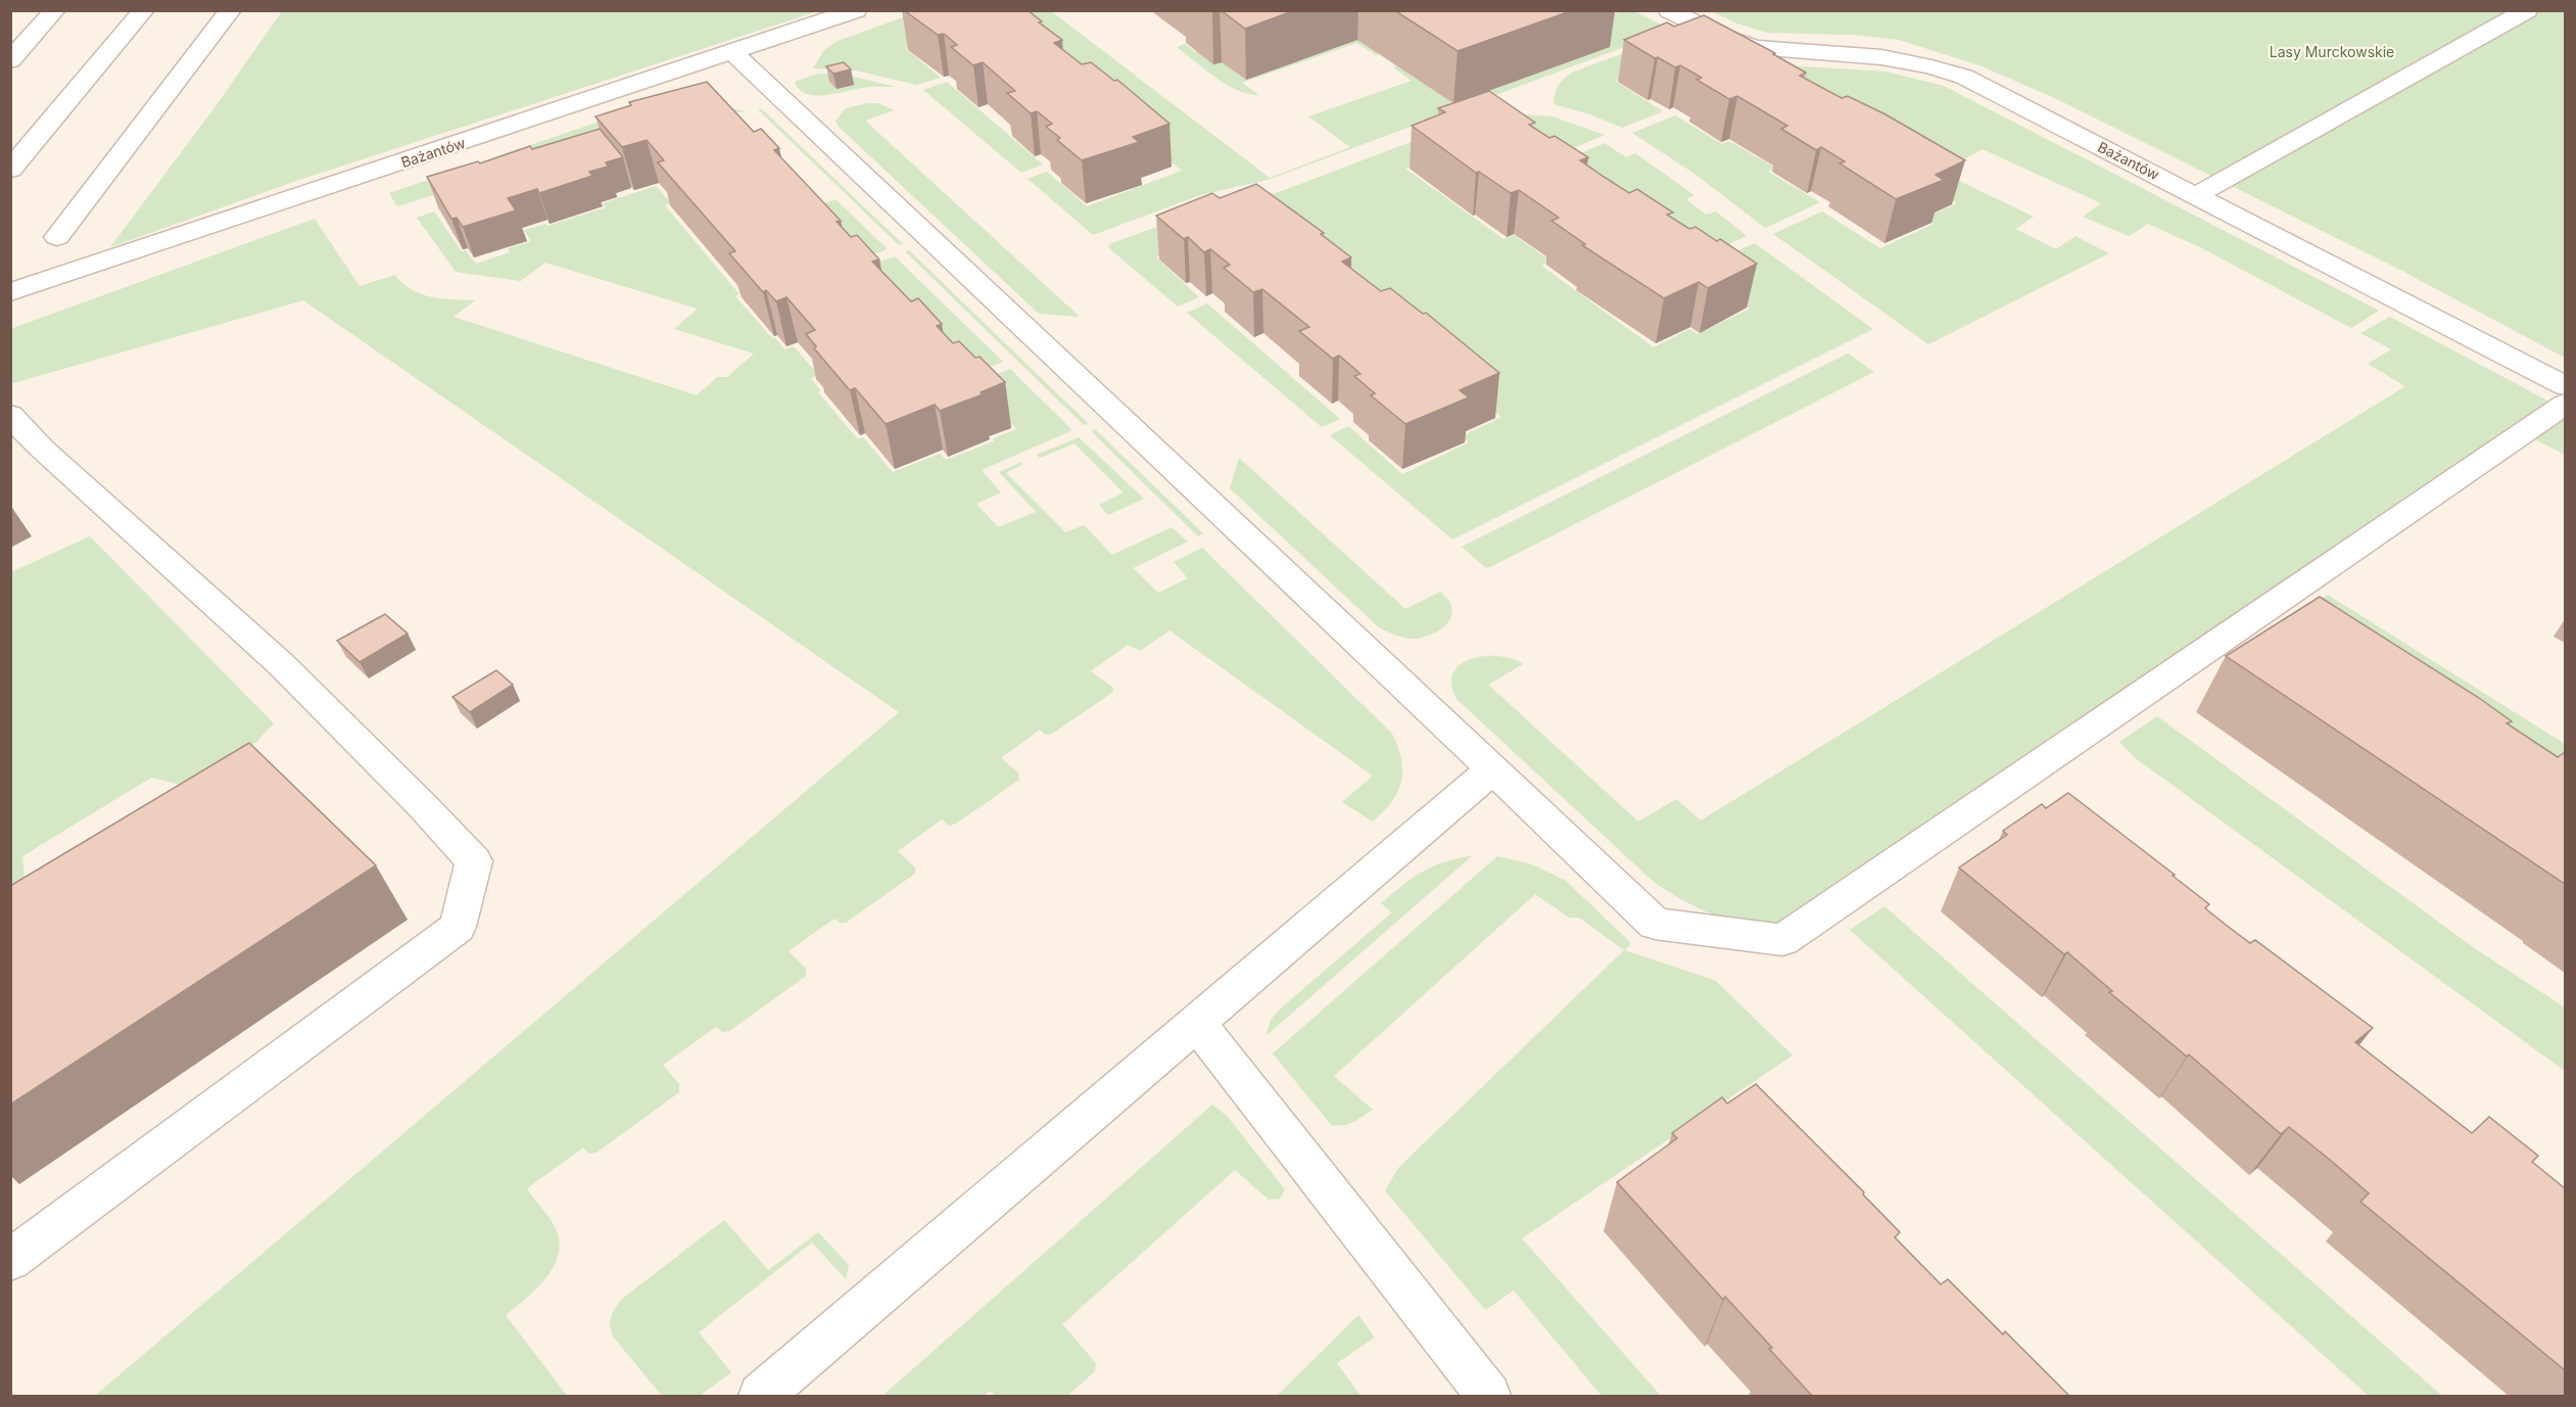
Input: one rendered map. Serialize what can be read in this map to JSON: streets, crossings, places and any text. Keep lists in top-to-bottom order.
{
  "streets": {
    "street": ["Bażantów"]
  },
  "parks": ["Lasy Murckowskie"]
}
